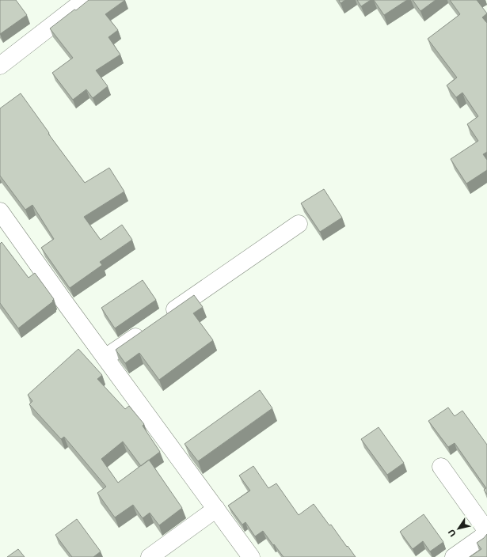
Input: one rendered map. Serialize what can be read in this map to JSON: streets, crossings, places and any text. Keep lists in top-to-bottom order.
{
  "north": "bottom left"
}
